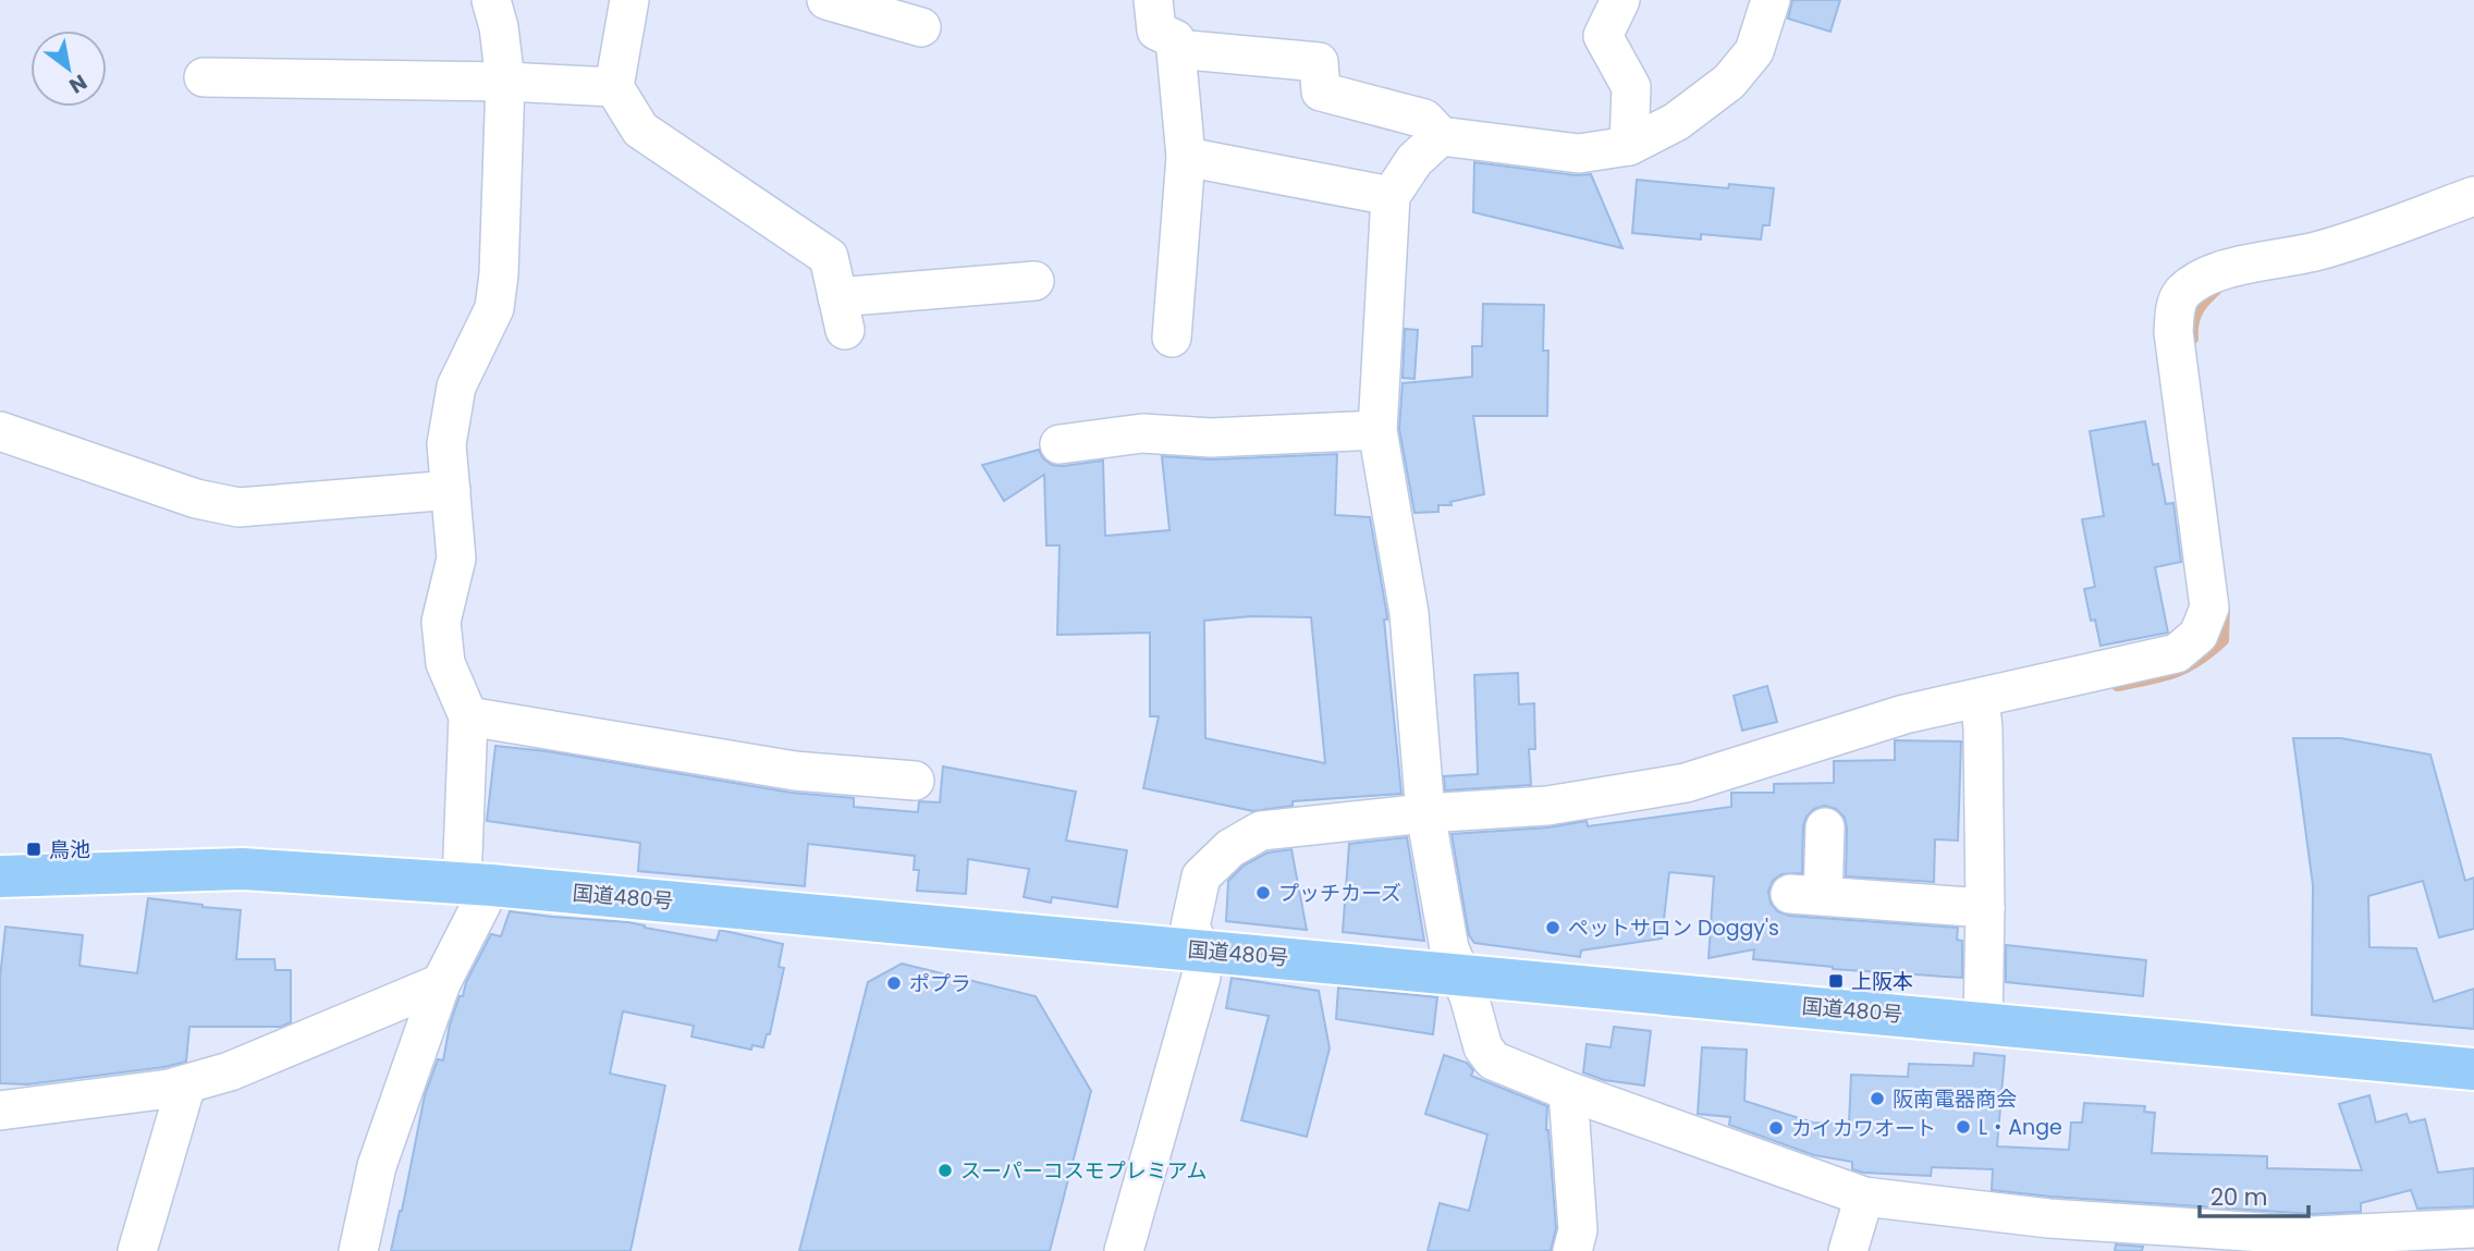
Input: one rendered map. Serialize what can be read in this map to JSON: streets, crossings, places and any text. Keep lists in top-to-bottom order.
{
  "streets": {
    "highway": ["国道480号"]
  },
  "places": {
    "transit": ["鳥池", "上阪本"],
    "other": [
      "プッチカーズ",
      "ペットサロン Doggy's",
      "ポプラ",
      "阪南電器商会",
      "L・Ange",
      "カイカワオート",
      "スーパーコスモプレミアム"
    ]
  },
  "scale_bar": "20 m",
  "north": "bottom right"
}
